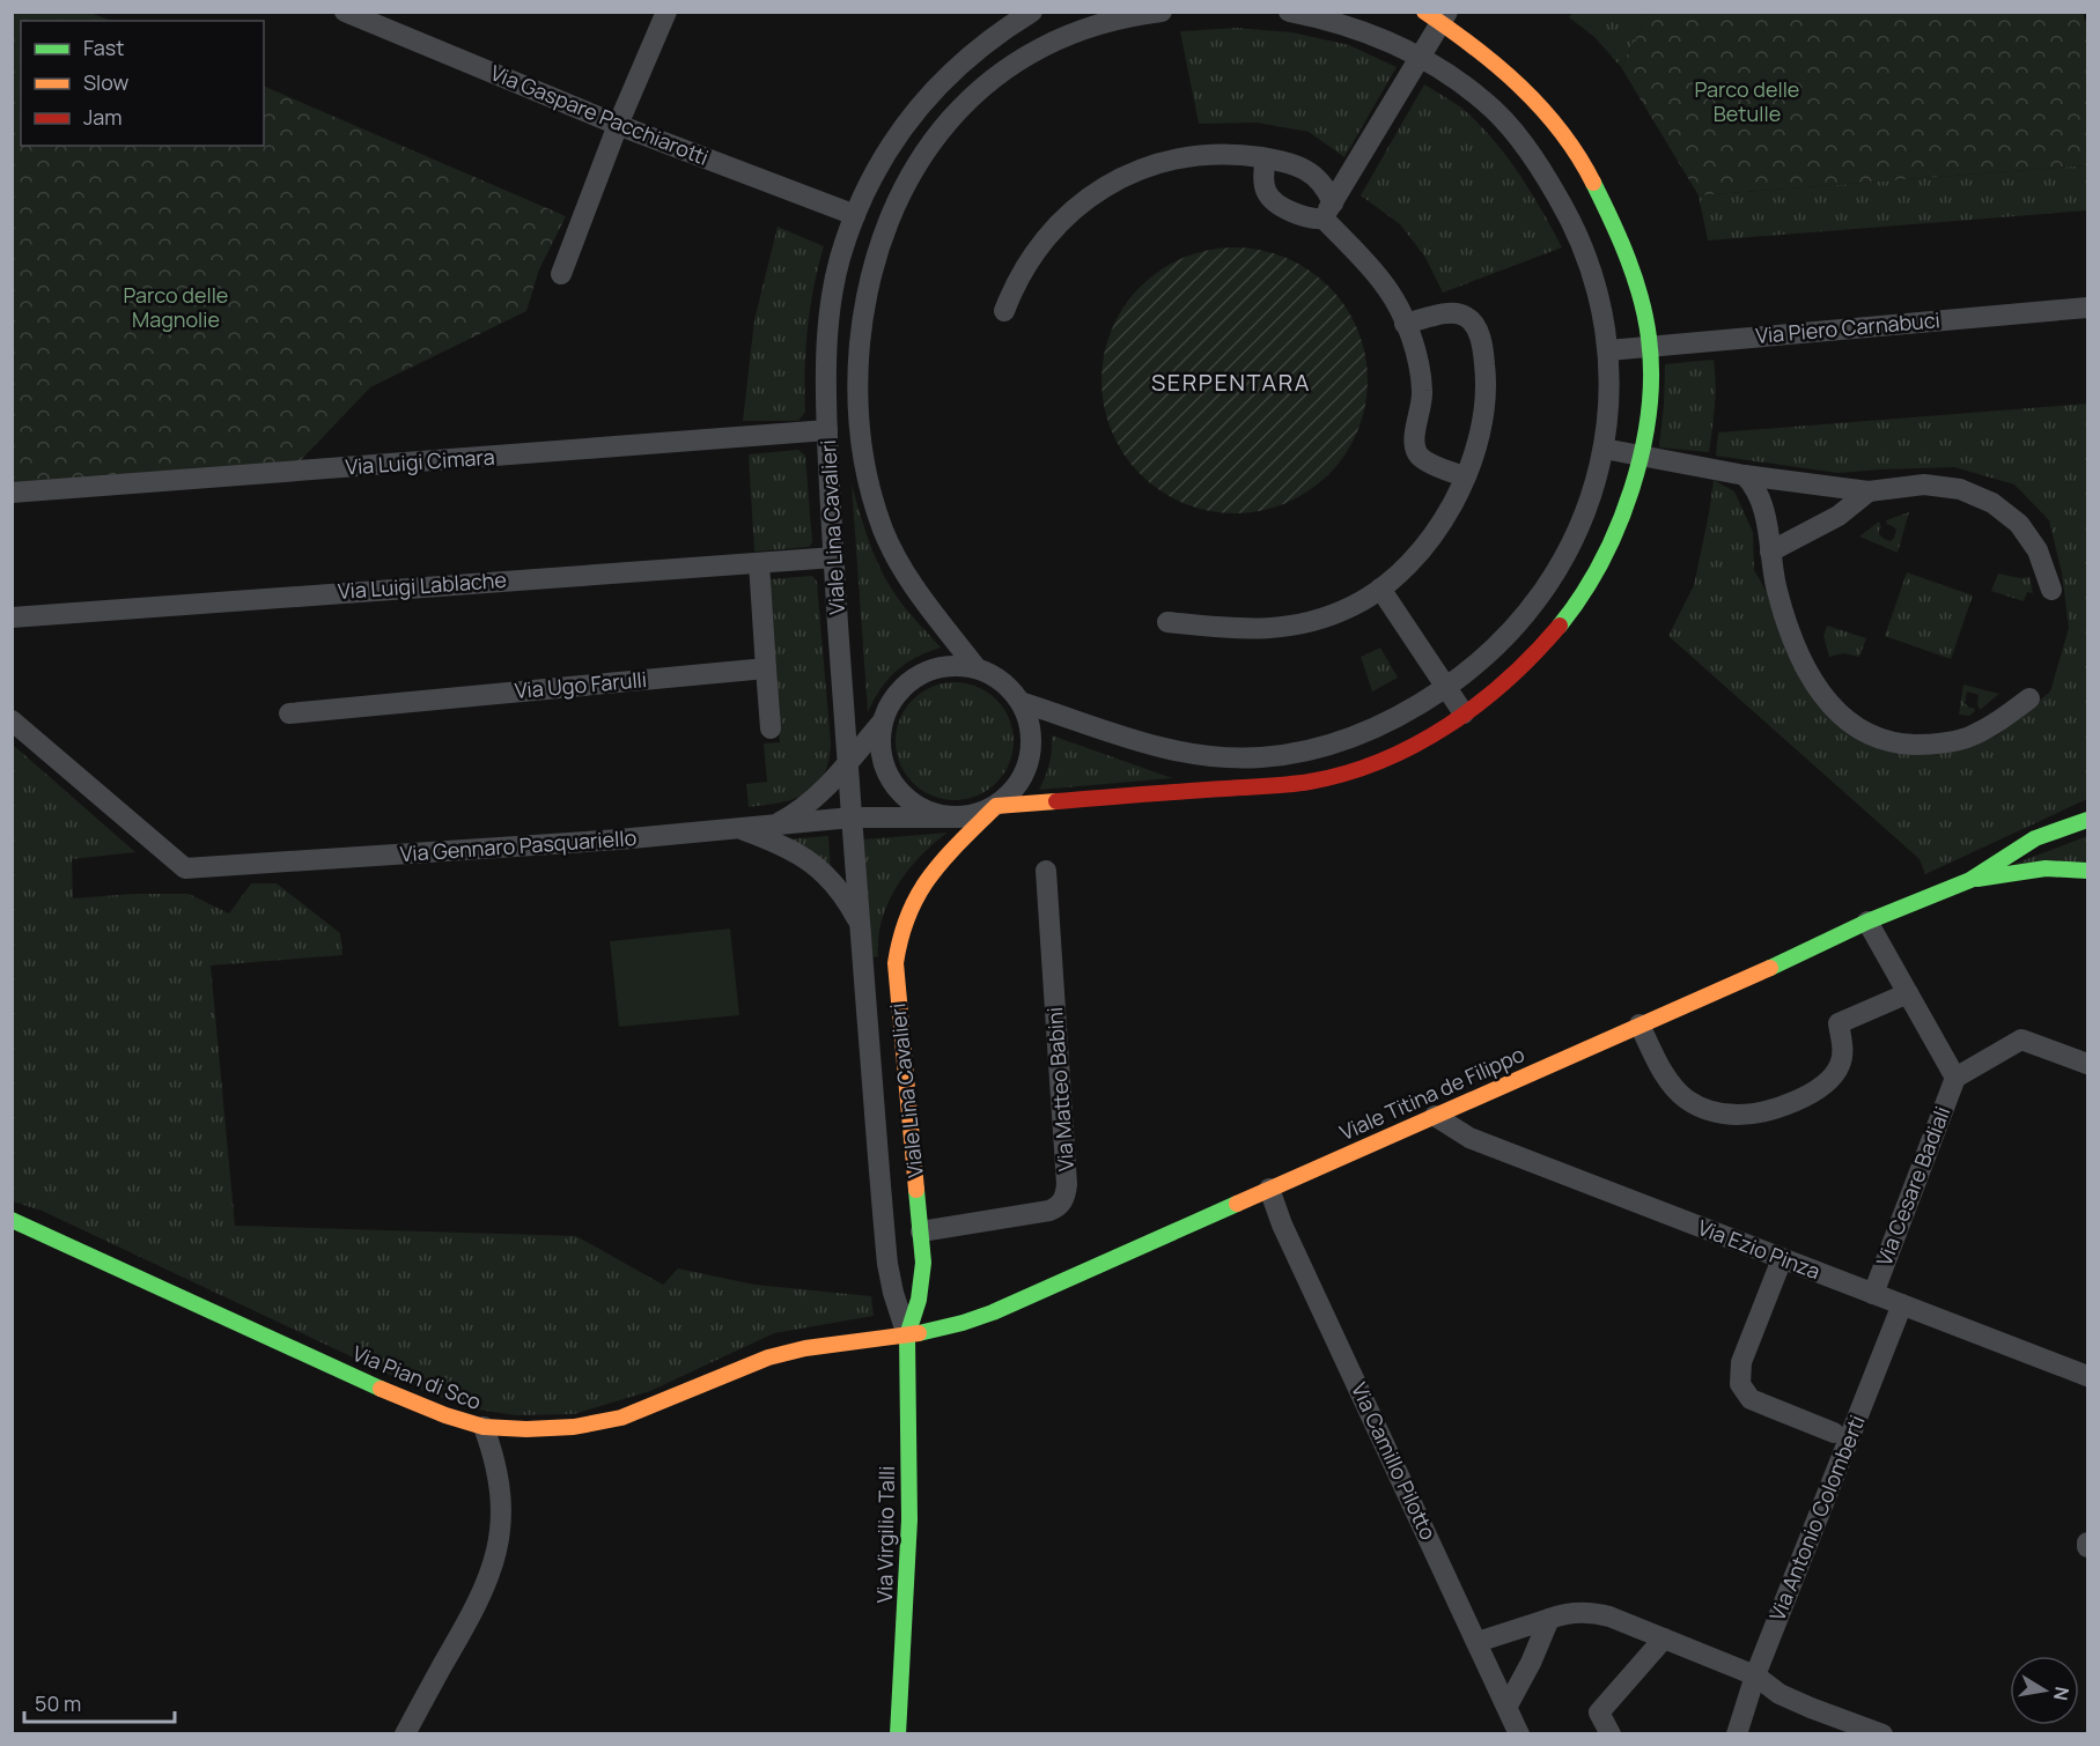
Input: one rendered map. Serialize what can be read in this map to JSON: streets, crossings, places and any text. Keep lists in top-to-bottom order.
{
  "streets": {
    "street": [
      "Via Gaspare Pacchiarotti",
      "Via Piero Carnabuci",
      "Via Luigi Cimara",
      "Viale Lina Cavalieri",
      "Via Luigi Lablache",
      "Via Ugo Farulli",
      "Via Gennaro Pasquariello",
      "Via Matteo Babini",
      "Viale Titina de Filippo",
      "Via Cesare Badiali",
      "Via Ezio Pinza",
      "Via Pian di Sco",
      "Via Camillo Pilotto",
      "Via Antonio Colomberti",
      "Via Virgilio Talli"
    ]
  },
  "crossings": [
    ["Via Gaspare Pacchiarotti", "Viale Lina Cavalieri"],
    ["Via Luigi Cimara", "Viale Lina Cavalieri"],
    ["Viale Lina Cavalieri", "Via Luigi Lablache"],
    ["Viale Lina Cavalieri", "Via Gennaro Pasquariello"],
    ["Viale Lina Cavalieri", "Via Matteo Babini"],
    ["Viale Lina Cavalieri", "Viale Titina de Filippo"],
    ["Viale Lina Cavalieri", "Via Pian di Sco"],
    ["Viale Lina Cavalieri", "Via Virgilio Talli"],
    ["Viale Titina de Filippo", "Via Ezio Pinza"],
    ["Viale Titina de Filippo", "Via Pian di Sco"],
    ["Viale Titina de Filippo", "Via Camillo Pilotto"],
    ["Viale Titina de Filippo", "Via Virgilio Talli"],
    ["Via Cesare Badiali", "Via Ezio Pinza"],
    ["Via Ezio Pinza", "Via Antonio Colomberti"],
    ["Via Pian di Sco", "Via Virgilio Talli"]
  ],
  "districts": ["SERPENTARA"],
  "parks": ["Parco delle Betulle", "Parco delle Magnolie"],
  "legend": ["Fast", "Slow", "Jam"],
  "scale_bar": "50 m",
  "north": "right"
}
